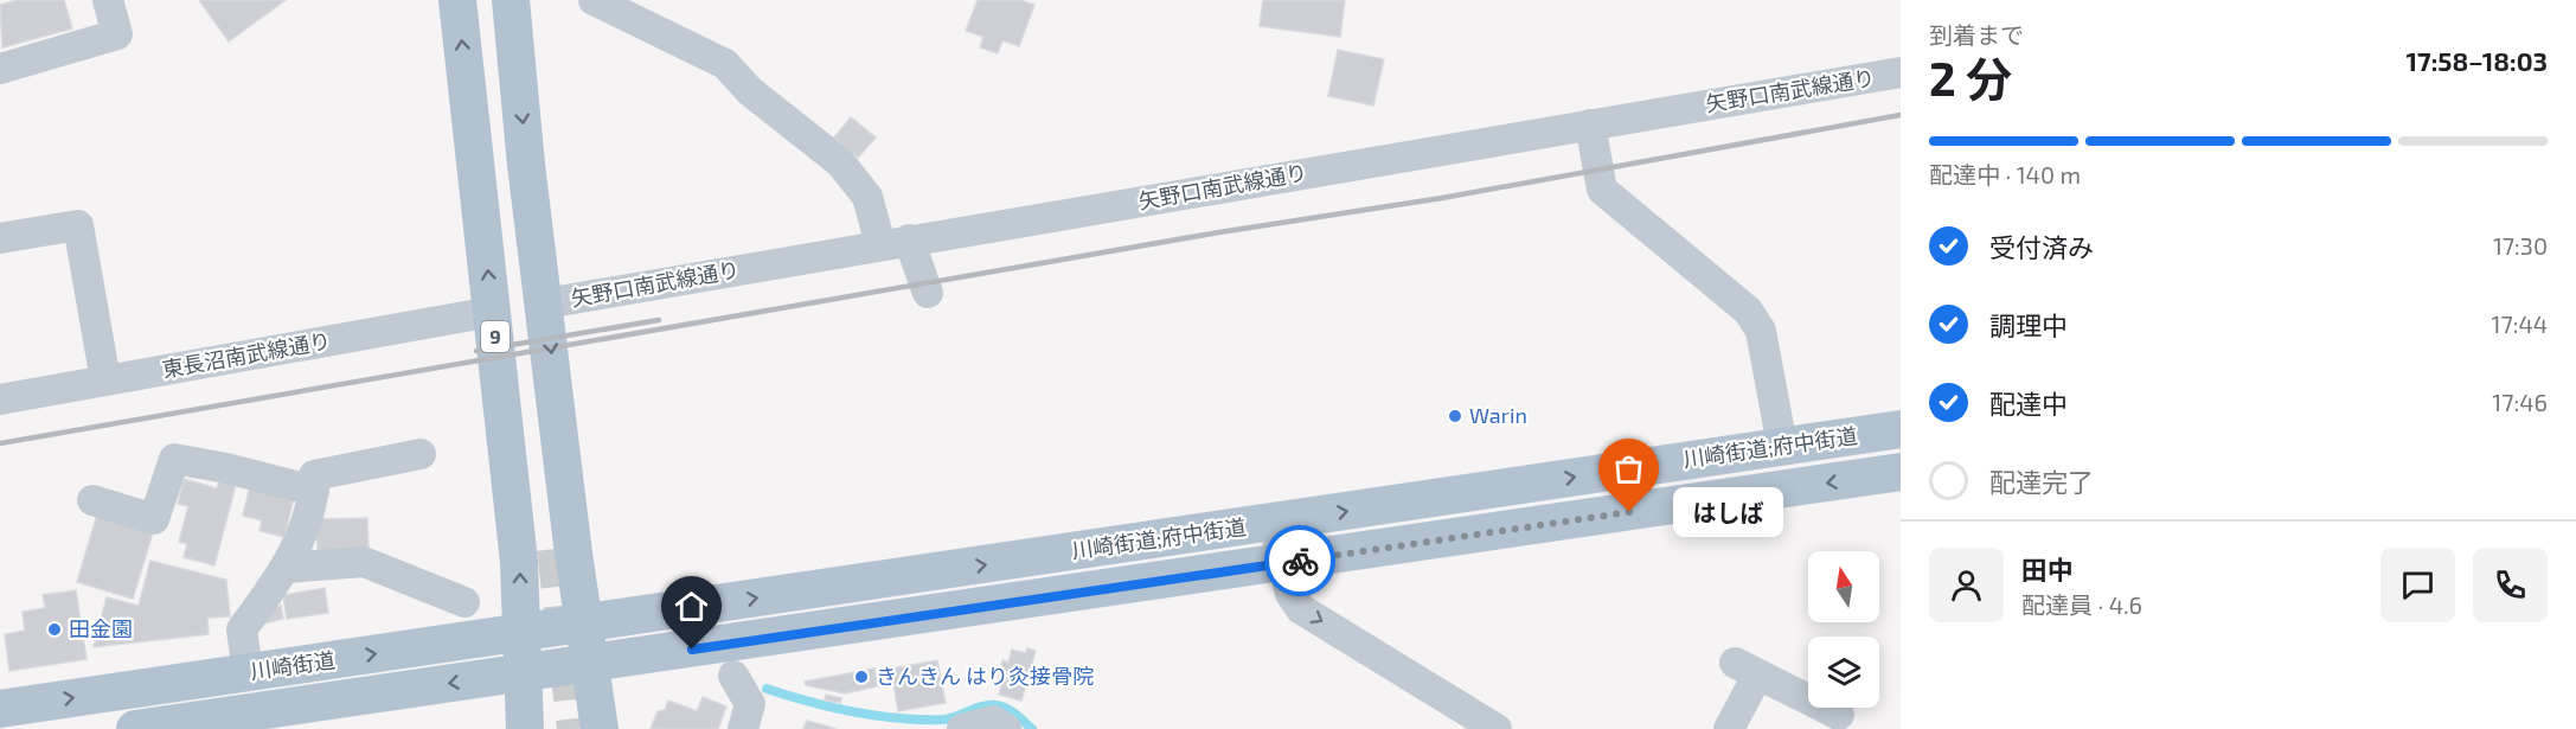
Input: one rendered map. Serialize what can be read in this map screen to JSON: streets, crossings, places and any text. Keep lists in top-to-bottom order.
{
  "streets": {
    "main road": ["9", "川崎街道;府中街道", "川崎街道"],
    "street": ["矢野口南武線通り", "東長沼南武線通り"]
  },
  "crossings": [
    ["9", "東長沼南武線通り"],
    ["9", "川崎街道"],
    ["川崎街道;府中街道", "川崎街道"]
  ],
  "one_way": ["川崎街道;府中街道"],
  "places": [
    "Warin",
    "はしば",
    "田金園",
    "きんきん はり灸接骨院"
  ],
  "north": "top",
  "page": {
    "heading": ["2 分", "到着まで", "17:58–18:03"],
    "panel": ["田中", "配達員 · 4.6"],
    "bar": "配達中 · 140 m",
    "list": [
      ["受付済み", "17:30"],
      ["調理中", "17:44"],
      ["配達中", "17:46"],
      "配達完了"
    ],
    "bubble": "はしば"
  }
}
